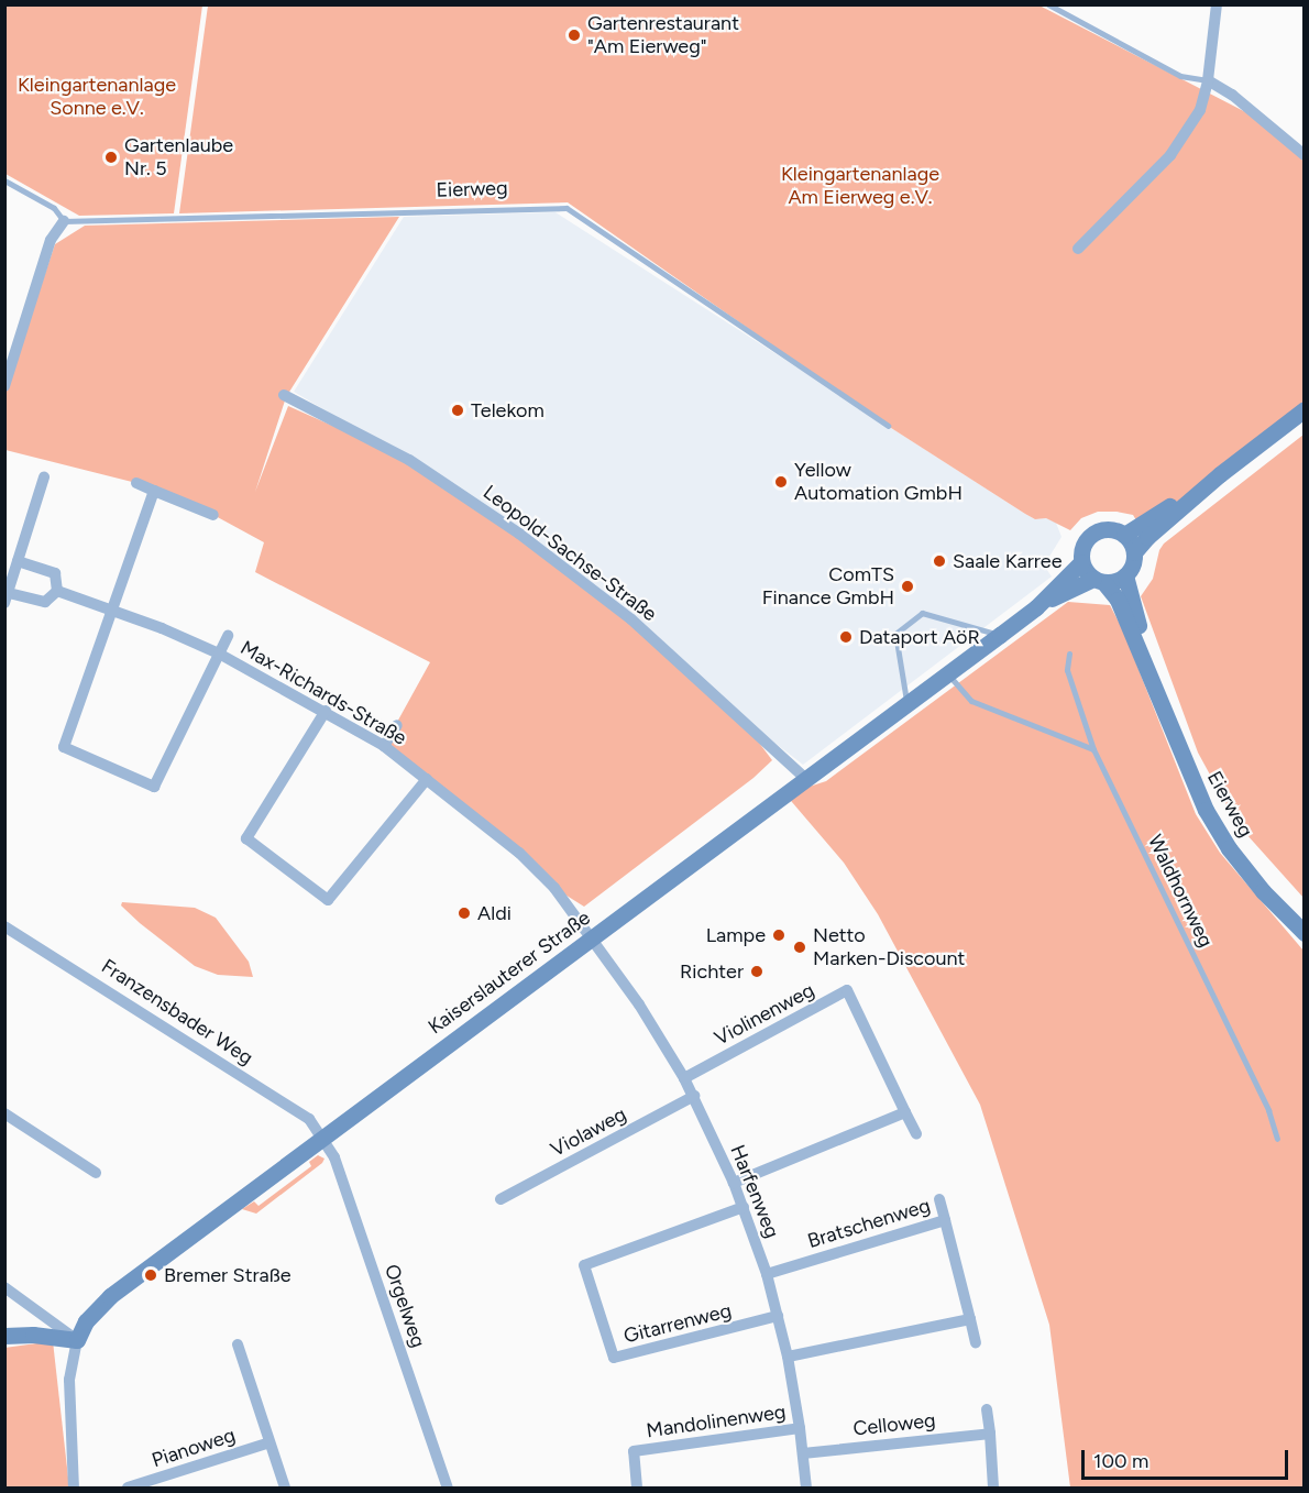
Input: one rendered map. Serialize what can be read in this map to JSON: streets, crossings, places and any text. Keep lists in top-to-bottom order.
{
  "streets": {
    "street": [
      "Eierweg",
      "Leopold-Sachse-Straße",
      "Max-Richards-Straße",
      "Kaiserslauterer Straße",
      "Franzensbader Weg",
      "Violinenweg",
      "Violaweg",
      "Harfenweg",
      "Bratschenweg",
      "Orgelweg",
      "Gitarrenweg",
      "Mandolinenweg",
      "Celloweg",
      "Pianoweg"
    ],
    "lane": ["Waldhornweg"]
  },
  "crossings": [
    ["Eierweg", "Kaiserslauterer Straße"],
    ["Leopold-Sachse-Straße", "Kaiserslauterer Straße"],
    ["Max-Richards-Straße", "Kaiserslauterer Straße"],
    ["Max-Richards-Straße", "Harfenweg"],
    ["Kaiserslauterer Straße", "Franzensbader Weg"],
    ["Kaiserslauterer Straße", "Harfenweg"],
    ["Kaiserslauterer Straße", "Orgelweg"],
    ["Franzensbader Weg", "Orgelweg"],
    ["Violinenweg", "Harfenweg"],
    ["Violaweg", "Harfenweg"],
    ["Harfenweg", "Bratschenweg"],
    ["Harfenweg", "Gitarrenweg"],
    ["Harfenweg", "Mandolinenweg"],
    ["Harfenweg", "Celloweg"]
  ],
  "parks": ["Kleingartenanlage Sonne e.V.", "Kleingartenanlage Am Eierweg e.V."],
  "places": [
    "Gartenrestaurant \"Am Eierweg\"",
    "Gartenlaube Nr. 5",
    "Telekom",
    "Yellow Automation GmbH",
    "Saale Karree",
    "ComTS Finance GmbH",
    "Dataport AöR",
    "Aldi",
    "Lampe",
    "Netto Marken-Discount",
    "Richter",
    "Bremer Straße"
  ],
  "scale_bar": "100 m"
}
